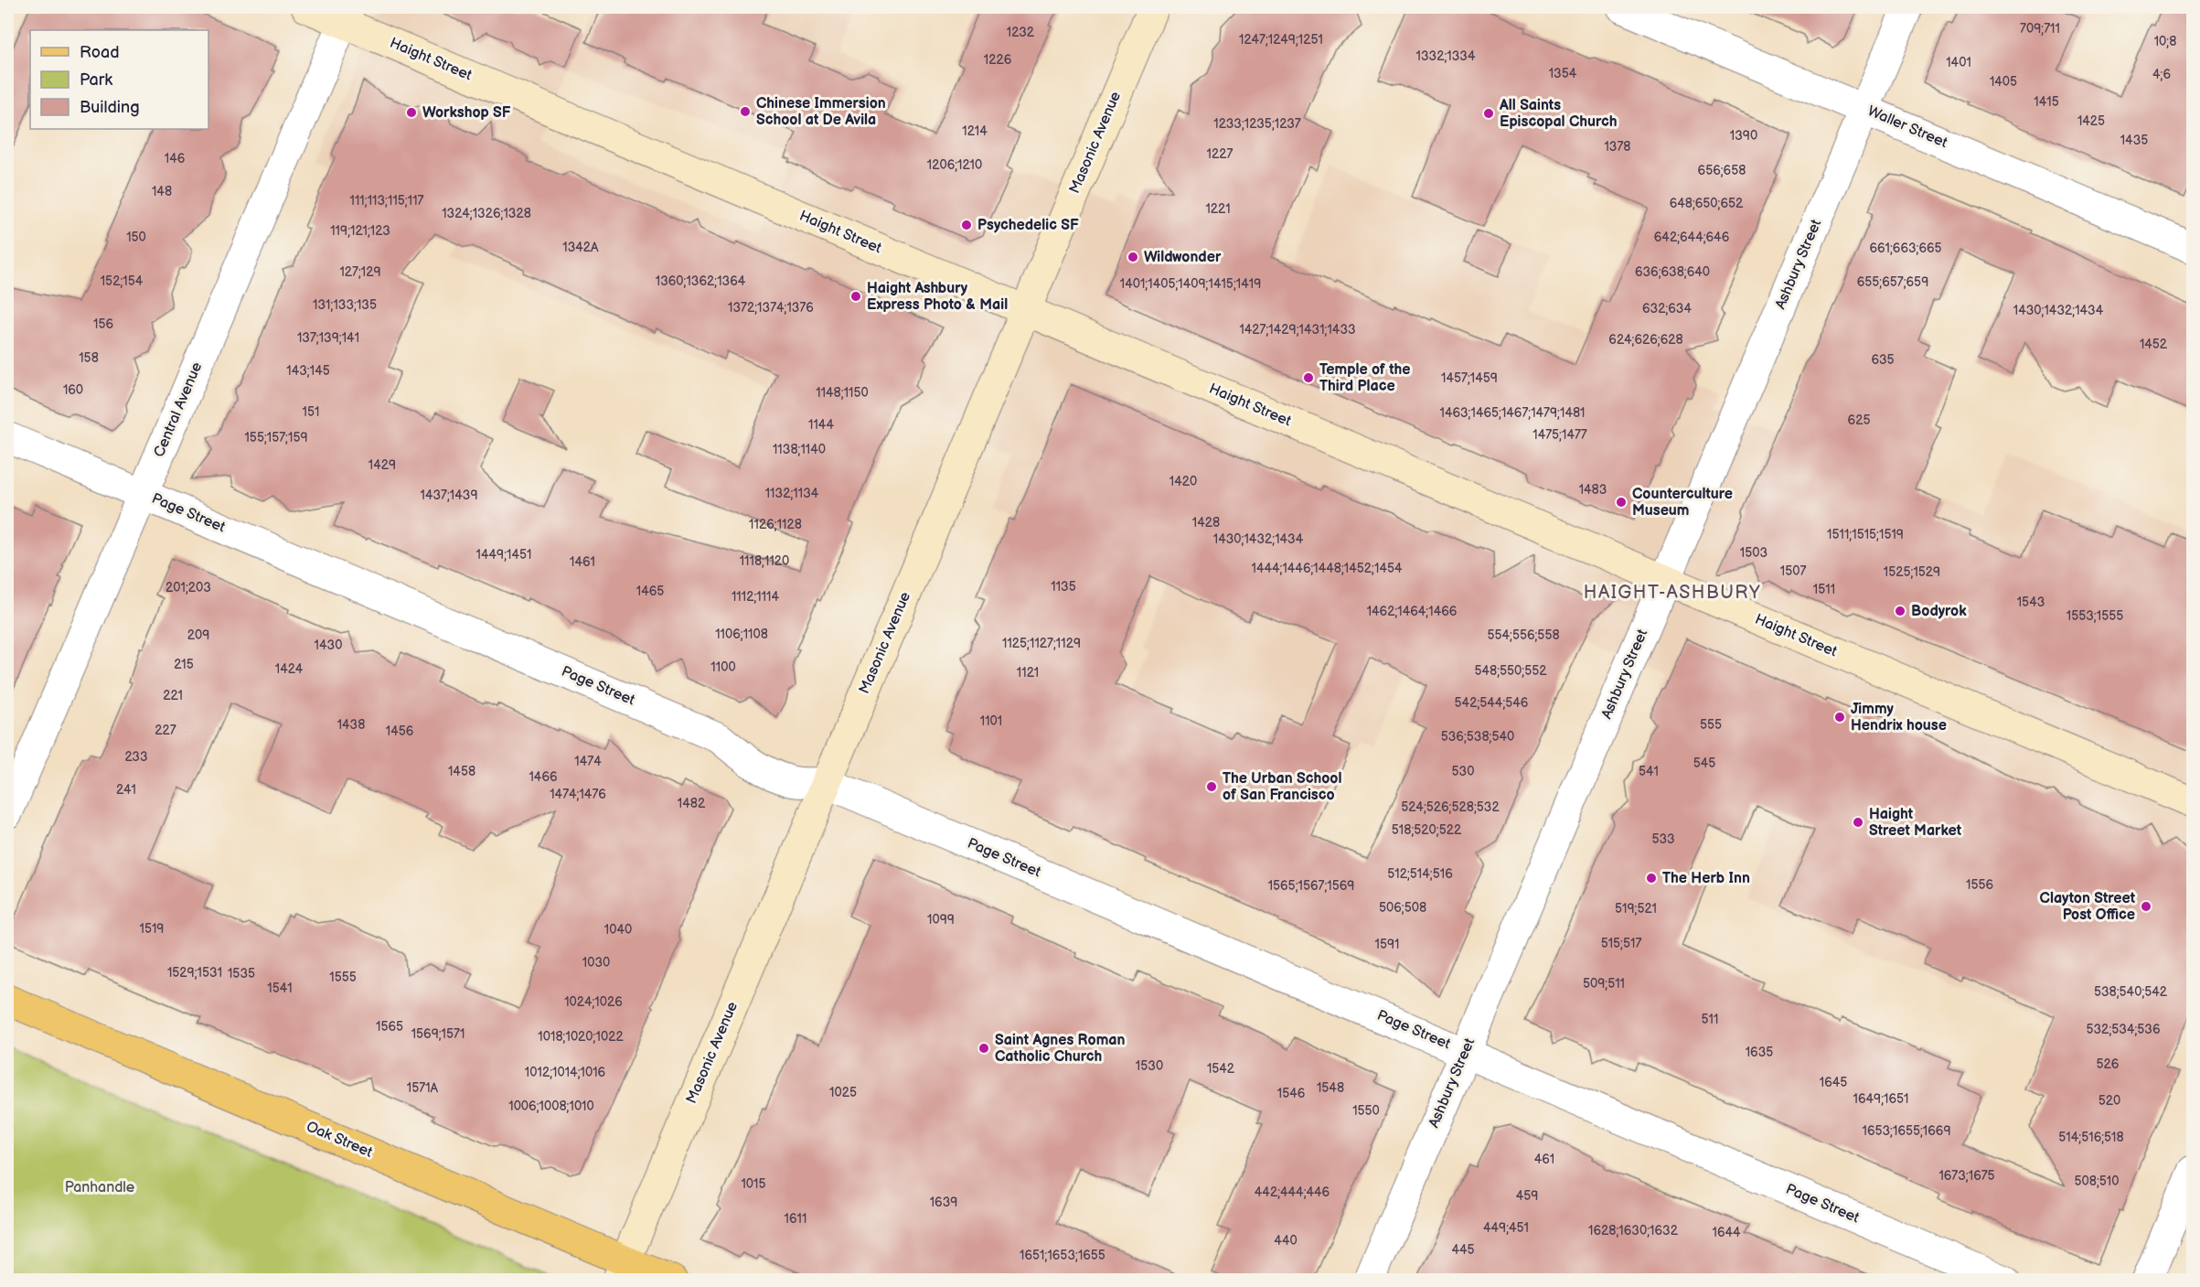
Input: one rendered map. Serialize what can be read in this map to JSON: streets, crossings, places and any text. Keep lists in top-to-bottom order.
{
  "streets": {
    "main road": ["Oak Street"],
    "street": [
      "Haight Street",
      "Waller Street",
      "Masonic Avenue",
      "Ashbury Street",
      "Central Avenue",
      "Page Street"
    ]
  },
  "crossings": [
    ["Haight Street", "Masonic Avenue"],
    ["Haight Street", "Ashbury Street"],
    ["Haight Street", "Central Avenue"],
    ["Waller Street", "Ashbury Street"],
    ["Masonic Avenue", "Page Street"],
    ["Masonic Avenue", "Oak Street"],
    ["Ashbury Street", "Page Street"],
    ["Central Avenue", "Page Street"]
  ],
  "districts": ["HAIGHT-ASHBURY"],
  "parks": ["Panhandle"],
  "places": [
    "Chinese Immersion School at De Avila",
    "Workshop SF",
    "All Saints Episcopal Church",
    "Psychedelic SF",
    "Wildwonder",
    "Haight Ashbury Express Photo & Mail",
    "Temple of the Third Place",
    "Counterculture Museum",
    "Bodyrok",
    "Jimmy Hendrix house",
    "The Urban School of San Francisco",
    "Haight Street Market",
    "The Herb Inn",
    "Clayton Street Post Office",
    "Saint Agnes Roman Catholic Church"
  ],
  "house_numbers": [
    "709;711",
    "1232",
    "1247;1249;1251",
    "10;8",
    "1332;1334",
    "1226",
    "1401",
    "1354",
    "4;6",
    "1405",
    "1415",
    "1425",
    "1233;1235;1237",
    "1214",
    "1390",
    "1435",
    "1378",
    "1227",
    "146",
    "1206;1210",
    "656;658",
    "148",
    "111;113;115;117",
    "648;650;652",
    "1221",
    "1324;1326;1328",
    "119;121;123",
    "150",
    "642;644;646",
    "1342A",
    "661;663;665",
    "127;129",
    "636;638;640",
    "152;154",
    "1360;1362;1364",
    "655;657;659",
    "1401;1405;1409;1415;1419",
    "131;133;135",
    "1372;1374;1376",
    "632;634",
    "1430;1432;1434",
    "156",
    "1427;1429;1431;1433",
    "137;139;141",
    "624;626;628",
    "1452",
    "158",
    "635",
    "143;145",
    "1457;1459",
    "160",
    "1148;1150",
    "151",
    "1463;1465;1467;1479;1481",
    "625",
    "1144",
    "1475;1477",
    "155;157;159",
    "1138;1140",
    "1429",
    "1420",
    "1483",
    "1132;1134",
    "1437;1439",
    "1428",
    "1126;1128",
    "1511;1515;1519",
    "1430;1432;1434",
    "1503",
    "1449;1451",
    "1118;1120",
    "1461",
    "1444;1446;1448;1452;1454",
    "1507",
    "1525;1529",
    "1135",
    "201;203",
    "1511",
    "1465",
    "1112;1114",
    "1543",
    "1462;1464;1466",
    "1553;1555",
    "1106;1108",
    "209",
    "554;556;558",
    "1125;1127;1129",
    "1430",
    "215",
    "1100",
    "1424",
    "548;550;552",
    "1121",
    "221",
    "542;544;546",
    "1101",
    "1438",
    "555",
    "227",
    "1456",
    "536;538;540",
    "233",
    "1474",
    "545",
    "1458",
    "530",
    "541",
    "1466",
    "241",
    "1474;1476",
    "1482",
    "524;526;528;532",
    "518;520;522",
    "533",
    "512;514;516",
    "1556",
    "1565;1567;1569",
    "506;508",
    "519;521",
    "1099",
    "1519",
    "1040",
    "515;517",
    "1591",
    "1030",
    "1529;1531",
    "1535",
    "1555",
    "509;511",
    "1541",
    "538;540;542",
    "1024;1026",
    "511",
    "1565",
    "532;534;536",
    "1569;1571",
    "1018;1020;1022",
    "1635",
    "526",
    "1530",
    "1542",
    "1012;1014;1016",
    "1645",
    "1571A",
    "1548",
    "1025",
    "1546",
    "1649;1651",
    "520",
    "1006;1008;1010",
    "1550",
    "1653;1655;1669",
    "514;516;518",
    "461",
    "1673;1675",
    "508;510",
    "1015",
    "442;444;446",
    "459",
    "1639",
    "1611",
    "449;451",
    "1628;1630;1632",
    "1644",
    "440",
    "445",
    "1651;1653;1655"
  ],
  "legend": ["Road", "Park", "Building"]
}
